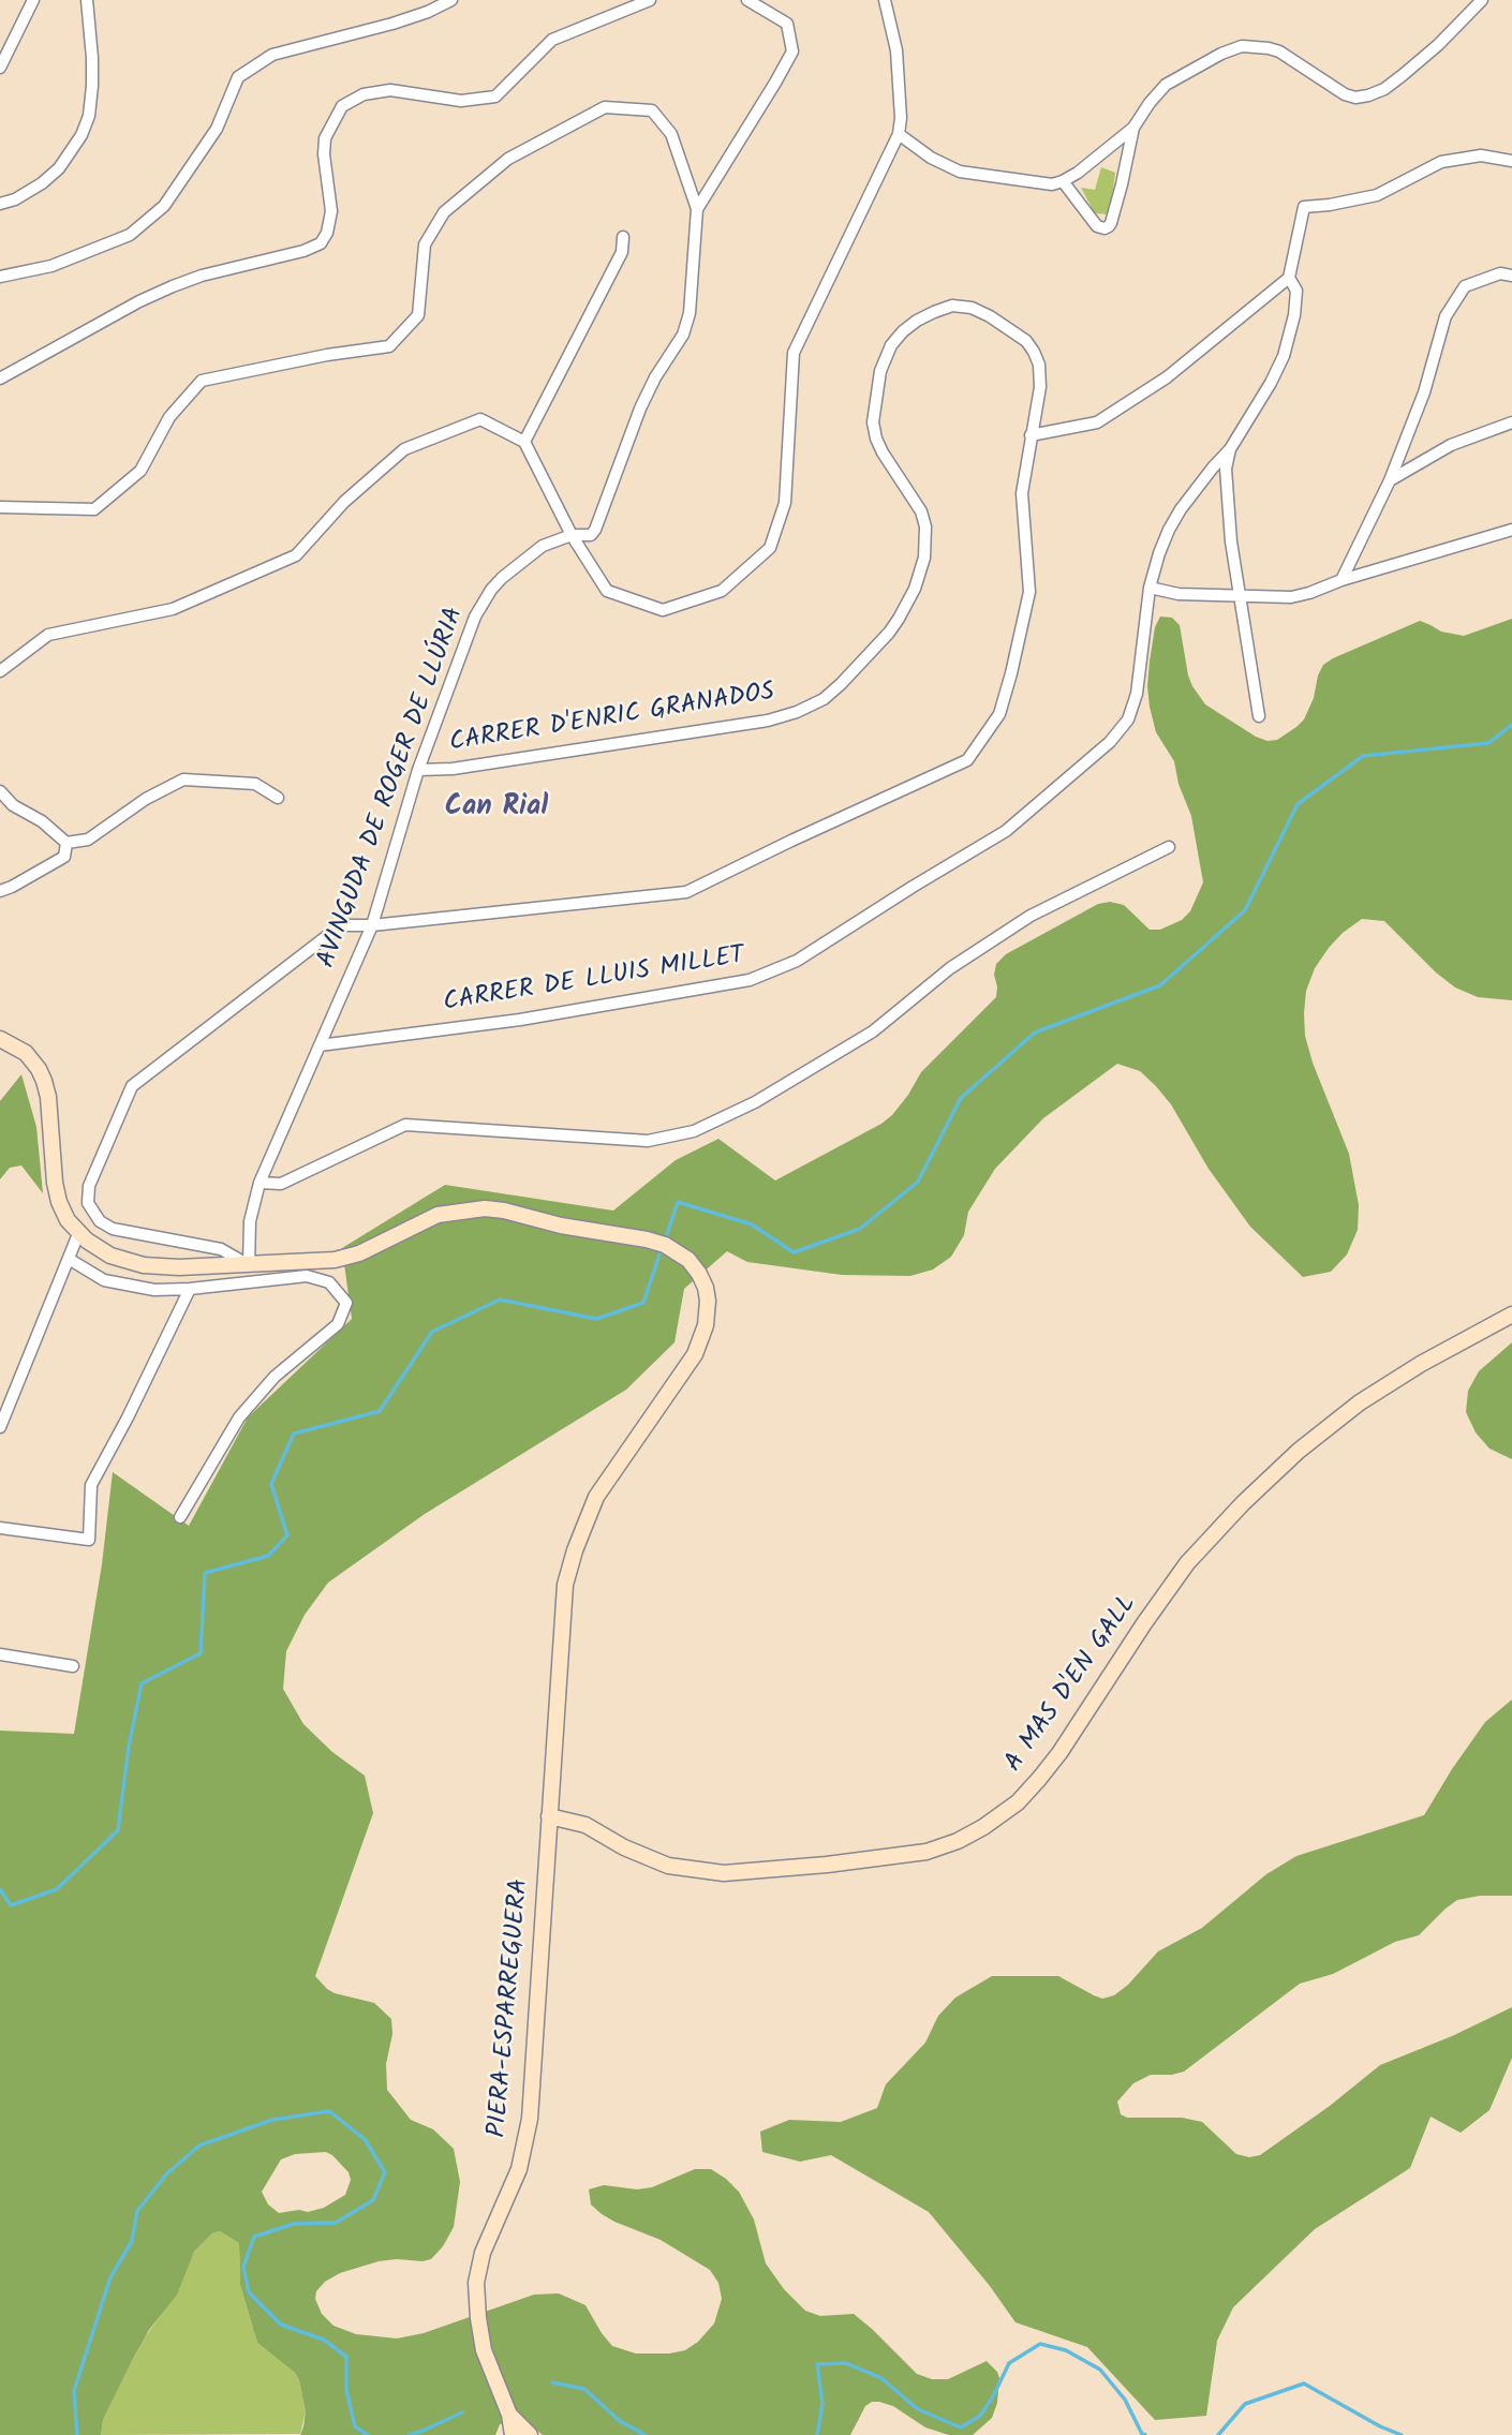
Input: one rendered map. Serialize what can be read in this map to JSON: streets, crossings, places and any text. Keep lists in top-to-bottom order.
{
  "streets": {
    "main road": ["A MAS D'EN GALL", "PIERA-ESPARREGUERA"],
    "street": ["CARRER D'ENRIC GRANADOS", "AVINGUDA DE ROGER DE LLÚRIA", "CARRER DE LLUIS MILLET"]
  },
  "crossings": [
    ["CARRER D'ENRIC GRANADOS", "AVINGUDA DE ROGER DE LLÚRIA"],
    ["CARRER D'ENRIC GRANADOS", "PIERA-ESPARREGUERA"],
    ["AVINGUDA DE ROGER DE LLÚRIA", "CARRER DE LLUIS MILLET"],
    ["AVINGUDA DE ROGER DE LLÚRIA", "PIERA-ESPARREGUERA"],
    ["A MAS D'EN GALL", "PIERA-ESPARREGUERA"]
  ],
  "districts": ["Can Rial"]
}
